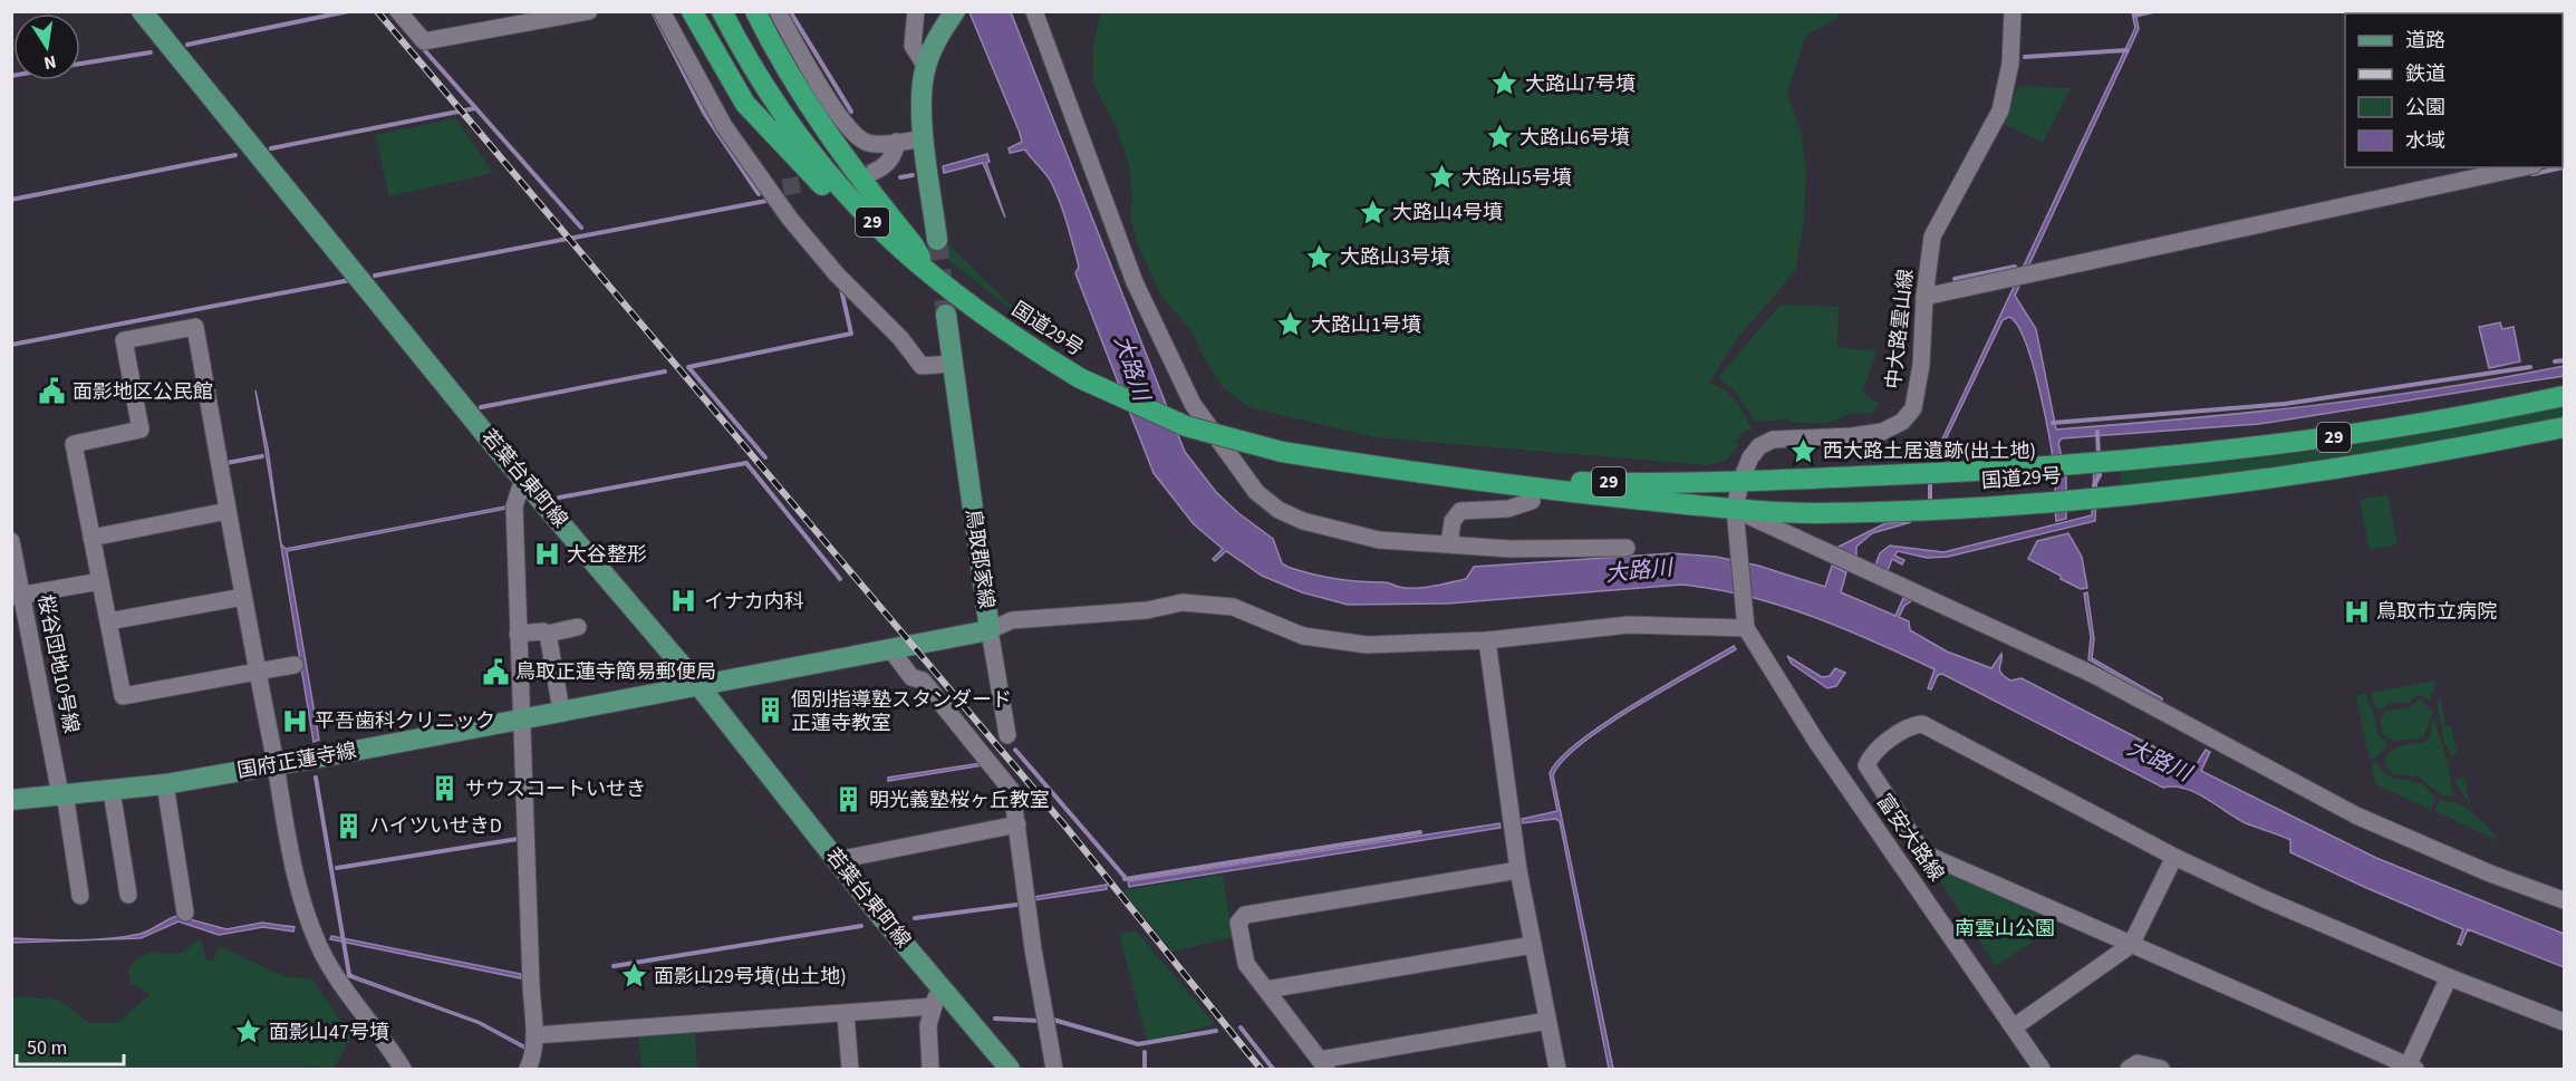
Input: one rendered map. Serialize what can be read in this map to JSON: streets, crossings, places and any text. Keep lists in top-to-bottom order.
{
  "streets": {
    "highway": ["29", "国道29号"],
    "main road": ["若葉台東町線", "鳥取郡家線", "国府正蓮寺線"],
    "street": ["中大路雲山線", "桜谷団地10号線", "富安大路線"]
  },
  "crossings": [
    ["国道29号", "中大路雲山線"],
    ["中大路雲山線", "富安大路線"],
    ["若葉台東町線", "鳥取郡家線"],
    ["若葉台東町線", "国府正蓮寺線"],
    ["鳥取郡家線", "国府正蓮寺線"],
    ["桜谷団地10号線", "国府正蓮寺線"]
  ],
  "water": ["大路川"],
  "parks": ["南雲山公園"],
  "places": {
    "place": [
      "大路山7号墳",
      "大路山6号墳",
      "大路山5号墳",
      "大路山4号墳",
      "大路山3号墳",
      "大路山1号墳",
      "西大路土居遺跡(出土地)",
      "面影山29号墳(出土地)",
      "面影山47号墳"
    ],
    "public building": ["面影地区公民館", "鳥取正蓮寺簡易郵便局"],
    "hospital": [
      "大谷整形",
      "イナカ内科",
      "鳥取市立病院",
      "平吾歯科クリニック"
    ],
    "building": [
      "個別指導塾スタンダード 正蓮寺教室",
      "サウスコートいせき",
      "明光義塾桜ヶ丘教室",
      "ハイツいせきD"
    ]
  },
  "legend": [
    "道路",
    "鉄道",
    "公園",
    "水域"
  ],
  "scale_bar": "50 m",
  "north": "bottom"
}
